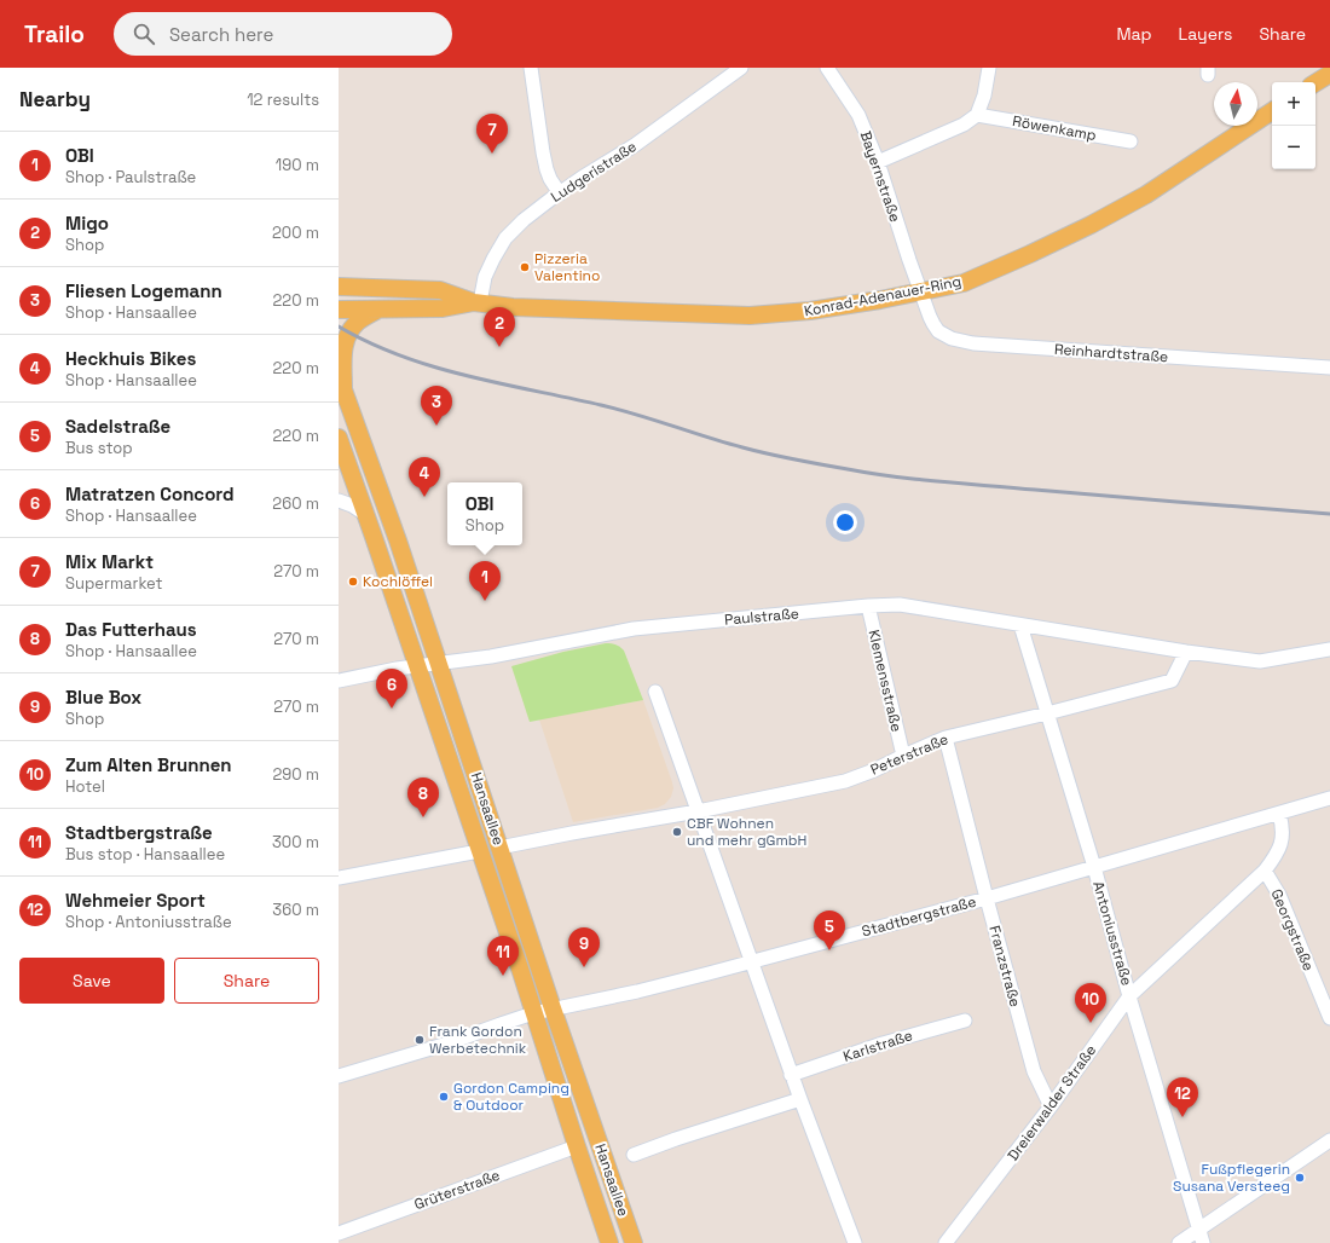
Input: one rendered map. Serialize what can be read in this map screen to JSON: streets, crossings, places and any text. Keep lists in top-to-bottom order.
{
  "streets": {
    "main road": ["Konrad-Adenauer-Ring", "Hansaallee"],
    "street": [
      "Röwenkamp",
      "Ludgeristraße",
      "Bayernstraße",
      "Reinhardtstraße",
      "Paulstraße",
      "Klemensstraße",
      "Peterstraße",
      "Stadtbergstraße",
      "Georgstraße",
      "Antoniusstraße",
      "Franzstraße",
      "Karlstraße",
      "Dreierwalder Straße",
      "Grüterstraße"
    ]
  },
  "crossings": [
    ["Ludgeristraße", "Konrad-Adenauer-Ring"],
    ["Bayernstraße", "Konrad-Adenauer-Ring"],
    ["Bayernstraße", "Reinhardtstraße"],
    ["Konrad-Adenauer-Ring", "Reinhardtstraße"],
    ["Konrad-Adenauer-Ring", "Hansaallee"],
    ["Paulstraße", "Klemensstraße"],
    ["Paulstraße", "Peterstraße"],
    ["Paulstraße", "Hansaallee"],
    ["Paulstraße", "Antoniusstraße"],
    ["Klemensstraße", "Peterstraße"],
    ["Peterstraße", "Hansaallee"],
    ["Peterstraße", "Antoniusstraße"],
    ["Peterstraße", "Franzstraße"],
    ["Hansaallee", "Stadtbergstraße"],
    ["Hansaallee", "Grüterstraße"],
    ["Stadtbergstraße", "Antoniusstraße"],
    ["Stadtbergstraße", "Franzstraße"],
    ["Stadtbergstraße", "Dreierwalder Straße"],
    ["Georgstraße", "Dreierwalder Straße"],
    ["Antoniusstraße", "Dreierwalder Straße"],
    ["Franzstraße", "Dreierwalder Straße"]
  ],
  "places": [
    "Pizzeria Valentino",
    "Kochlöffel",
    "CBF Wohnen und mehr gGmbH",
    "Frank Gordon Werbetechnik",
    "Gordon Camping & Outdoor",
    "Fußpflegerin Susana Versteeg"
  ],
  "north": "top",
  "page": {
    "header": "Trailo",
    "search": "Search here",
    "nav": ["Map", "Layers", "Share"],
    "heading": ["Nearby", "12 results"],
    "map_buttons": ["+", "−"],
    "pins": [
      "7",
      "2",
      "3",
      "4",
      "1",
      "6",
      "8",
      "5",
      "9",
      "11",
      "10",
      "12"
    ],
    "list": [
      {
        "mark": "1",
        "name": "OBI",
        "note": "Shop · Paulstraße",
        "value": "190 m"
      },
      {
        "mark": "2",
        "name": "Migo",
        "note": "Shop",
        "value": "200 m"
      },
      {
        "mark": "3",
        "name": "Fliesen Logemann",
        "note": "Shop · Hansaallee",
        "value": "220 m"
      },
      {
        "mark": "4",
        "name": "Heckhuis Bikes",
        "note": "Shop · Hansaallee",
        "value": "220 m"
      },
      {
        "mark": "5",
        "name": "Sadelstraße",
        "note": "Bus stop",
        "value": "220 m"
      },
      {
        "mark": "6",
        "name": "Matratzen Concord",
        "note": "Shop · Hansaallee",
        "value": "260 m"
      },
      {
        "mark": "7",
        "name": "Mix Markt",
        "note": "Supermarket",
        "value": "270 m"
      },
      {
        "mark": "8",
        "name": "Das Futterhaus",
        "note": "Shop · Hansaallee",
        "value": "270 m"
      },
      {
        "mark": "9",
        "name": "Blue Box",
        "note": "Shop",
        "value": "270 m"
      },
      {
        "mark": "10",
        "name": "Zum Alten Brunnen",
        "note": "Hotel",
        "value": "290 m"
      },
      {
        "mark": "11",
        "name": "Stadtbergstraße",
        "note": "Bus stop · Hansaallee",
        "value": "300 m"
      },
      {
        "mark": "12",
        "name": "Wehmeier Sport",
        "note": "Shop · Antoniusstraße",
        "value": "360 m"
      }
    ],
    "popup": ["OBI", "Shop"],
    "buttons": ["Save", "Share"]
  }
}
